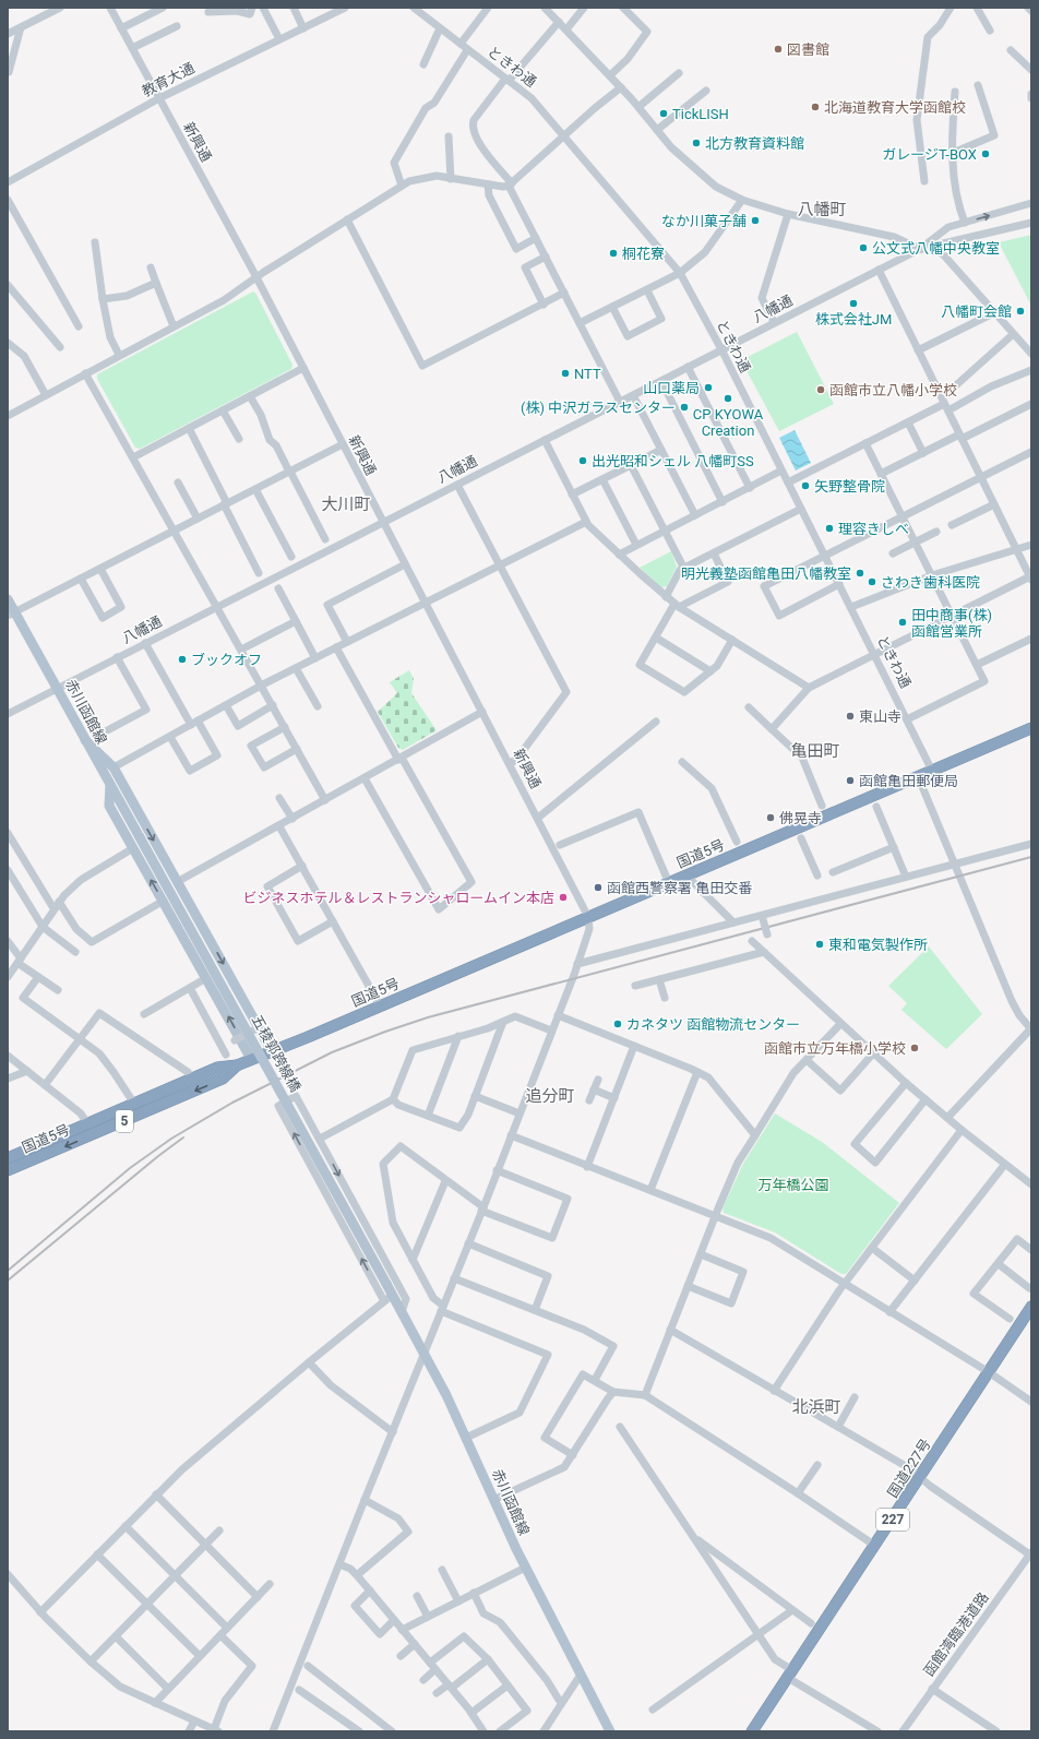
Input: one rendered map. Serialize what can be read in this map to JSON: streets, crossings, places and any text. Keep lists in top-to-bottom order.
{
  "streets": {
    "highway": [
      "国道5号",
      "5",
      "国道227号",
      "227"
    ],
    "main road": ["赤川函館線", "五稜郭跨線橋"],
    "street": [
      "ときわ通",
      "教育大通",
      "新興通",
      "八幡通",
      "函館湾臨港道路"
    ]
  },
  "crossings": [
    ["ときわ通", "八幡通"],
    ["ときわ通", "国道5号"],
    ["教育大通", "新興通"],
    ["新興通", "八幡通"],
    ["新興通", "国道5号"],
    ["八幡通", "赤川函館線"],
    ["赤川函館線", "五稜郭跨線橋"]
  ],
  "districts": [
    "八幡町",
    "大川町",
    "亀田町",
    "追分町",
    "北浜町"
  ],
  "parks": ["万年橋公園"],
  "places": [
    "図書館",
    "北海道教育大学函館校",
    "TickLISH",
    "北方教育資料館",
    "ガレージT-BOX",
    "なか川菓子舗",
    "公文式八幡中央教室",
    "桐花寮",
    "株式会社JM",
    "八幡町会館",
    "NTT",
    "山口薬局",
    "函館市立八幡小学校",
    "CP KYOWA Creation",
    "(株) 中沢ガラスセンター",
    "出光昭和シェル 八幡町SS",
    "矢野整骨院",
    "理容きしべ",
    "明光義塾函館亀田八幡教室",
    "さわき歯科医院",
    "田中商事(株) 函館営業所",
    "ブックオフ",
    "東山寺",
    "函館亀田郵便局",
    "佛晃寺",
    "函館西警察署 亀田交番",
    "ビジネスホテル＆レストランシャロームイン本店",
    "東和電気製作所",
    "カネタツ 函館物流センター",
    "函館市立万年橋小学校"
  ]
}
